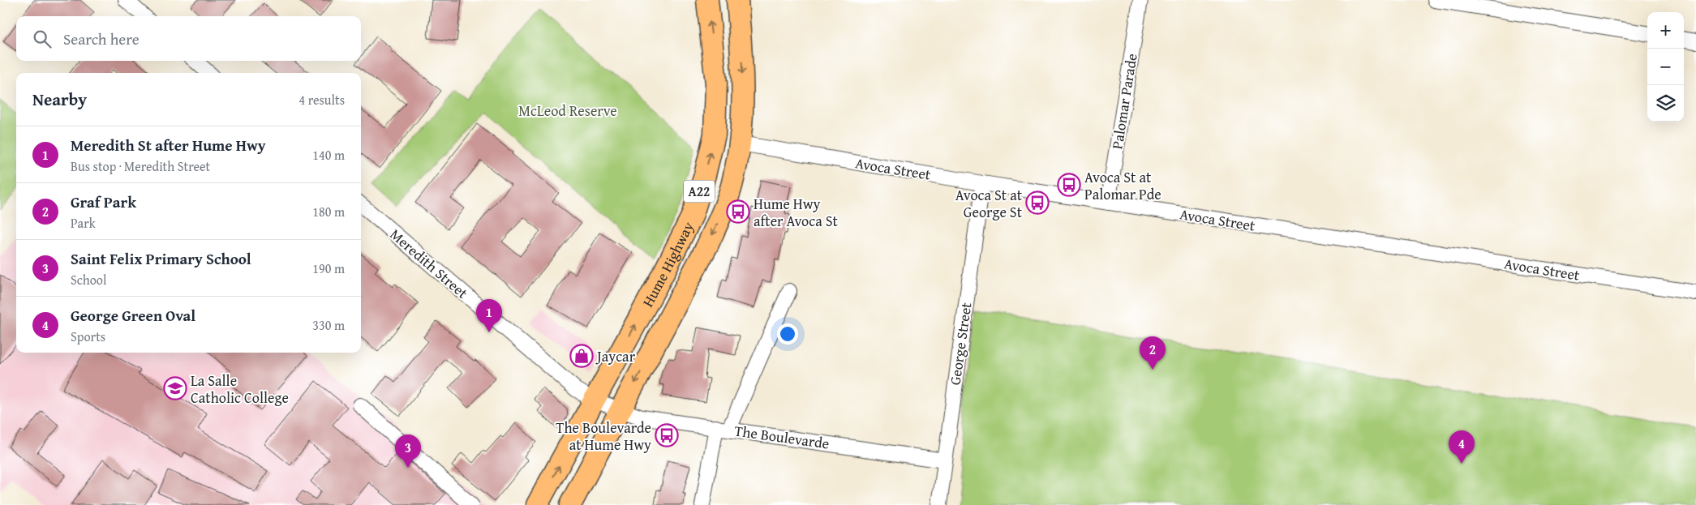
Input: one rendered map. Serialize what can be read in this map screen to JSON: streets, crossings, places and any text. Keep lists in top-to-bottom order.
{
  "streets": {
    "highway": ["A22", "Hume Highway"],
    "street": [
      "Palomar Parade",
      "Avoca Street",
      "Meredith Street",
      "George Street",
      "The Boulevarde"
    ]
  },
  "crossings": [
    ["Palomar Parade", "Avoca Street"],
    ["Avoca Street", "Hume Highway"],
    ["Avoca Street", "George Street"],
    ["Meredith Street", "Hume Highway"],
    ["Meredith Street", "The Boulevarde"],
    ["Hume Highway", "The Boulevarde"],
    ["George Street", "The Boulevarde"]
  ],
  "parks": ["McLeod Reserve"],
  "places": {
    "bus stop": [
      "Avoca St at Palomar Pde",
      "Avoca St at George St",
      "Hume Hwy after Avoca St",
      "The Boulevarde at Hume Hwy"
    ],
    "shop": ["Jaycar"],
    "school or university": ["La Salle Catholic College"]
  },
  "page": {
    "map_buttons": ["+", "−"],
    "search": "Search here",
    "heading": ["Nearby", "4 results"],
    "list": [
      {
        "mark": "1",
        "name": "Meredith St after Hume Hwy",
        "note": "Bus stop · Meredith Street",
        "value": "140 m"
      },
      {
        "mark": "2",
        "name": "Graf Park",
        "note": "Park",
        "value": "180 m"
      },
      {
        "mark": "3",
        "name": "Saint Felix Primary School",
        "note": "School",
        "value": "190 m"
      },
      {
        "mark": "4",
        "name": "George Green Oval",
        "note": "Sports",
        "value": "330 m"
      }
    ],
    "pins": [
      "1",
      "2",
      "4",
      "3"
    ]
  }
}
